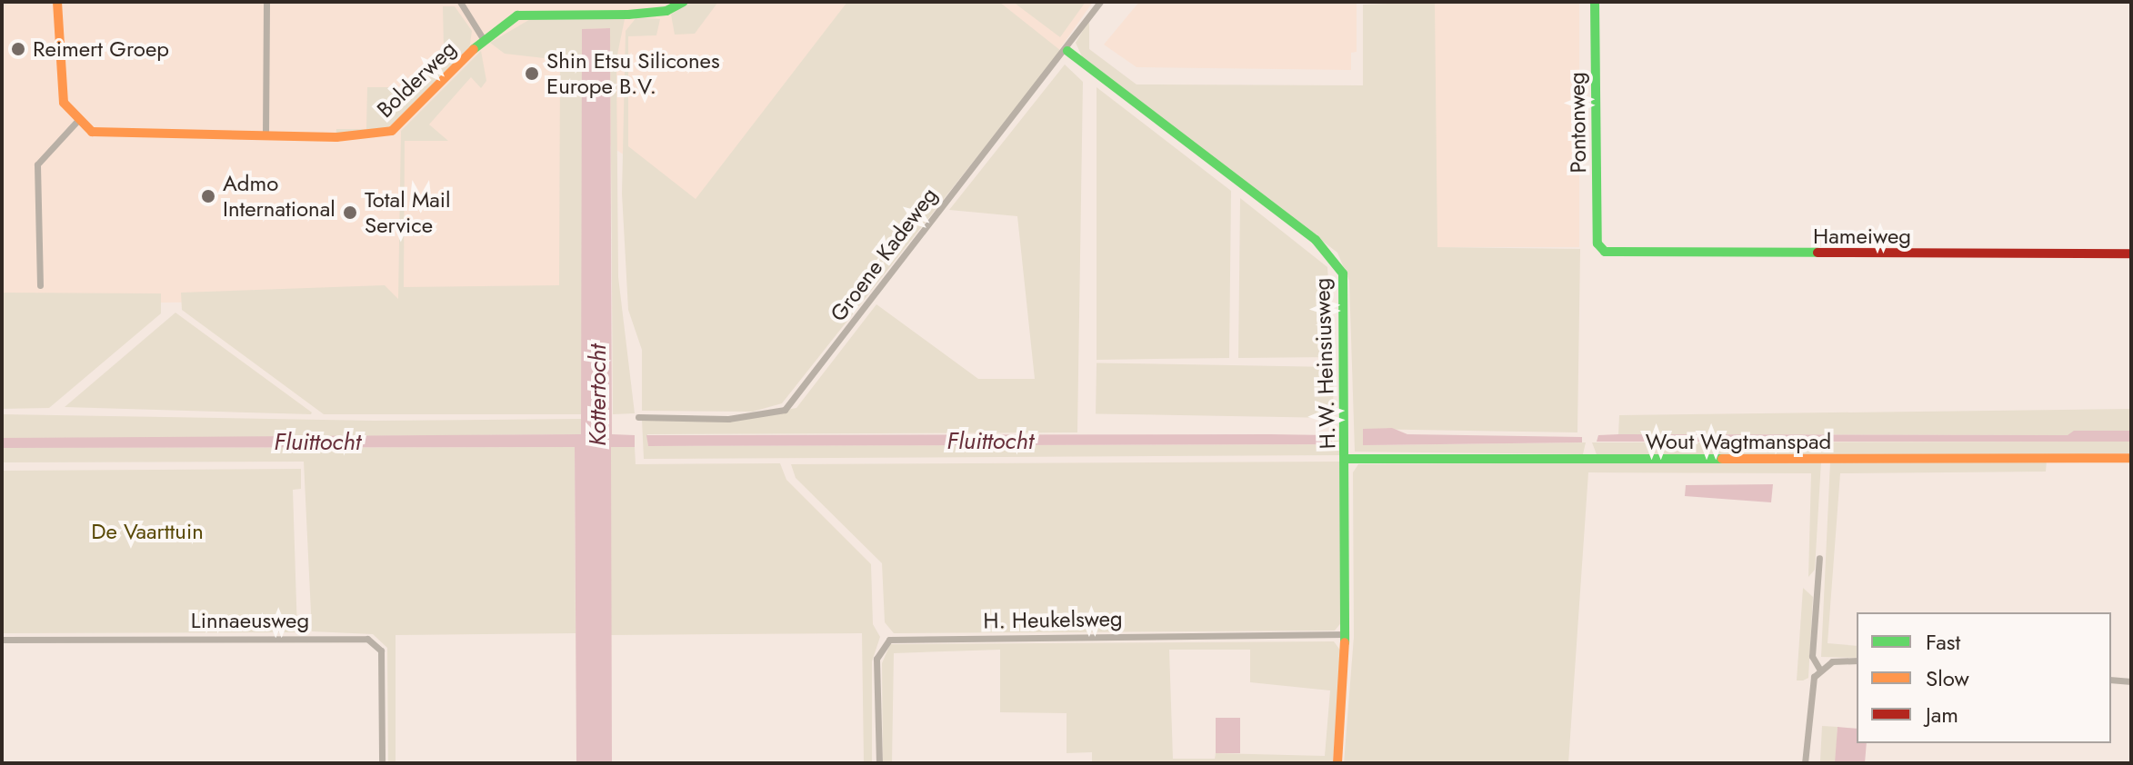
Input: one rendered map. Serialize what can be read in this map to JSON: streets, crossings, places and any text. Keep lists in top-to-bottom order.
{
  "streets": {
    "street": [
      "Bolderweg",
      "Pontonweg",
      "Hameiweg",
      "Groene Kadeweg",
      "H.W. Heinsiusweg",
      "Wout Wagtmanspad",
      "H. Heukelsweg",
      "Linnaeusweg"
    ]
  },
  "crossings": [
    ["Pontonweg", "Hameiweg"],
    ["Groene Kadeweg", "H.W. Heinsiusweg"],
    ["H.W. Heinsiusweg", "Wout Wagtmanspad"],
    ["H.W. Heinsiusweg", "H. Heukelsweg"]
  ],
  "water": ["Kottertocht", "Fluittocht"],
  "parks": ["De Vaarttuin"],
  "places": [
    "Reimert Groep",
    "Shin Etsu Silicones Europe B.V.",
    "Admo International",
    "Total Mail Service"
  ],
  "legend": ["Fast", "Slow", "Jam"]
}
